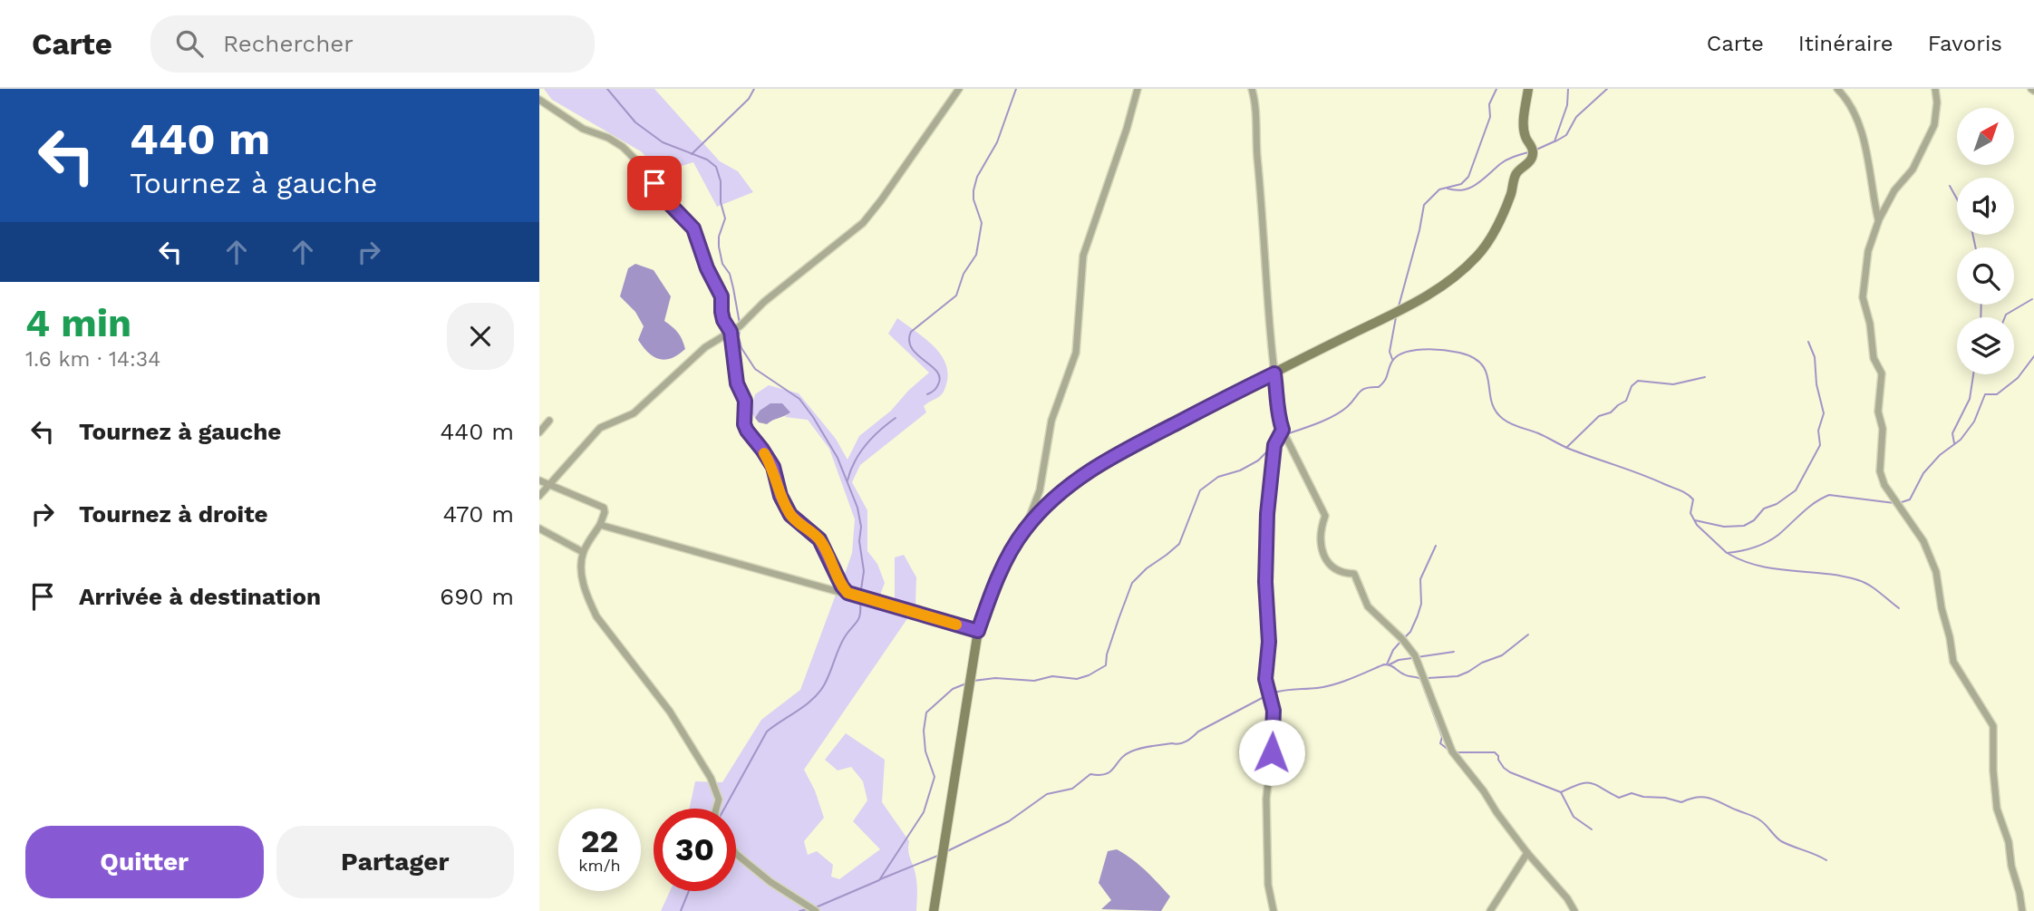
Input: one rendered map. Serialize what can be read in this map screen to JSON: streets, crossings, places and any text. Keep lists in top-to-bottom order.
{
  "north": "top right",
  "page": {
    "header": "Carte",
    "search": "Rechercher",
    "nav": ["Carte", "Itinéraire", "Favoris"],
    "turn": ["440 m", "Tournez à gauche"],
    "heading": ["4 min", "1.6 km · 14:34"],
    "list": [
      {
        "name": "Tournez à gauche",
        "value": "440 m"
      },
      {
        "name": "Tournez à droite",
        "value": "470 m"
      },
      {
        "name": "Arrivée à destination",
        "value": "690 m"
      }
    ],
    "speed": "22 km/h",
    "limit": "30",
    "buttons": ["Quitter", "Partager"]
  }
}
